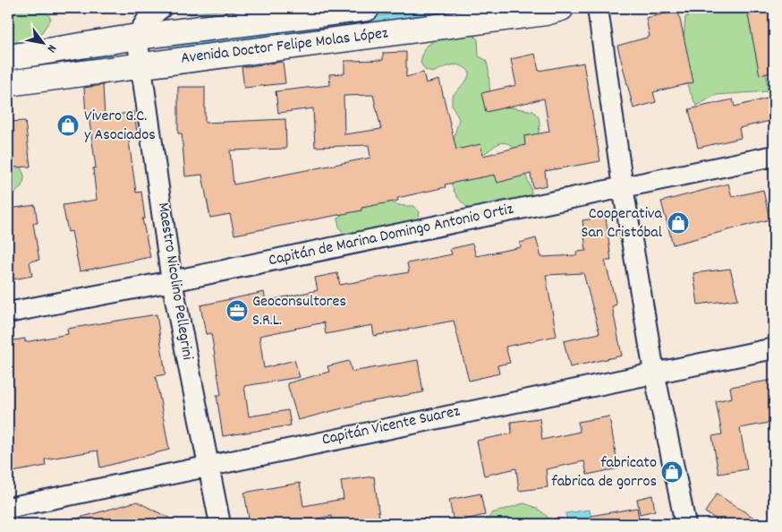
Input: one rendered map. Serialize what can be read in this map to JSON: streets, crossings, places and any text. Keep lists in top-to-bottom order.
{
  "streets": {
    "main road": ["Avenida Doctor Felipe Molas López"],
    "street": ["Capitán de Marina Domingo Antonio Ortiz", "Maestro Nicolino Pellegrini", "Capitán Vicente Suarez"]
  },
  "crossings": [
    ["Avenida Doctor Felipe Molas López", "Maestro Nicolino Pellegrini"],
    ["Capitán de Marina Domingo Antonio Ortiz", "Maestro Nicolino Pellegrini"],
    ["Maestro Nicolino Pellegrini", "Capitán Vicente Suarez"]
  ],
  "places": {
    "shop": ["Vivero G.C. y Asociados", "Cooperativa San Cristóbal", "fabricato fabrica de gorros"],
    "office": ["Geoconsultores S.R.L."]
  },
  "north": "bottom right"
}
